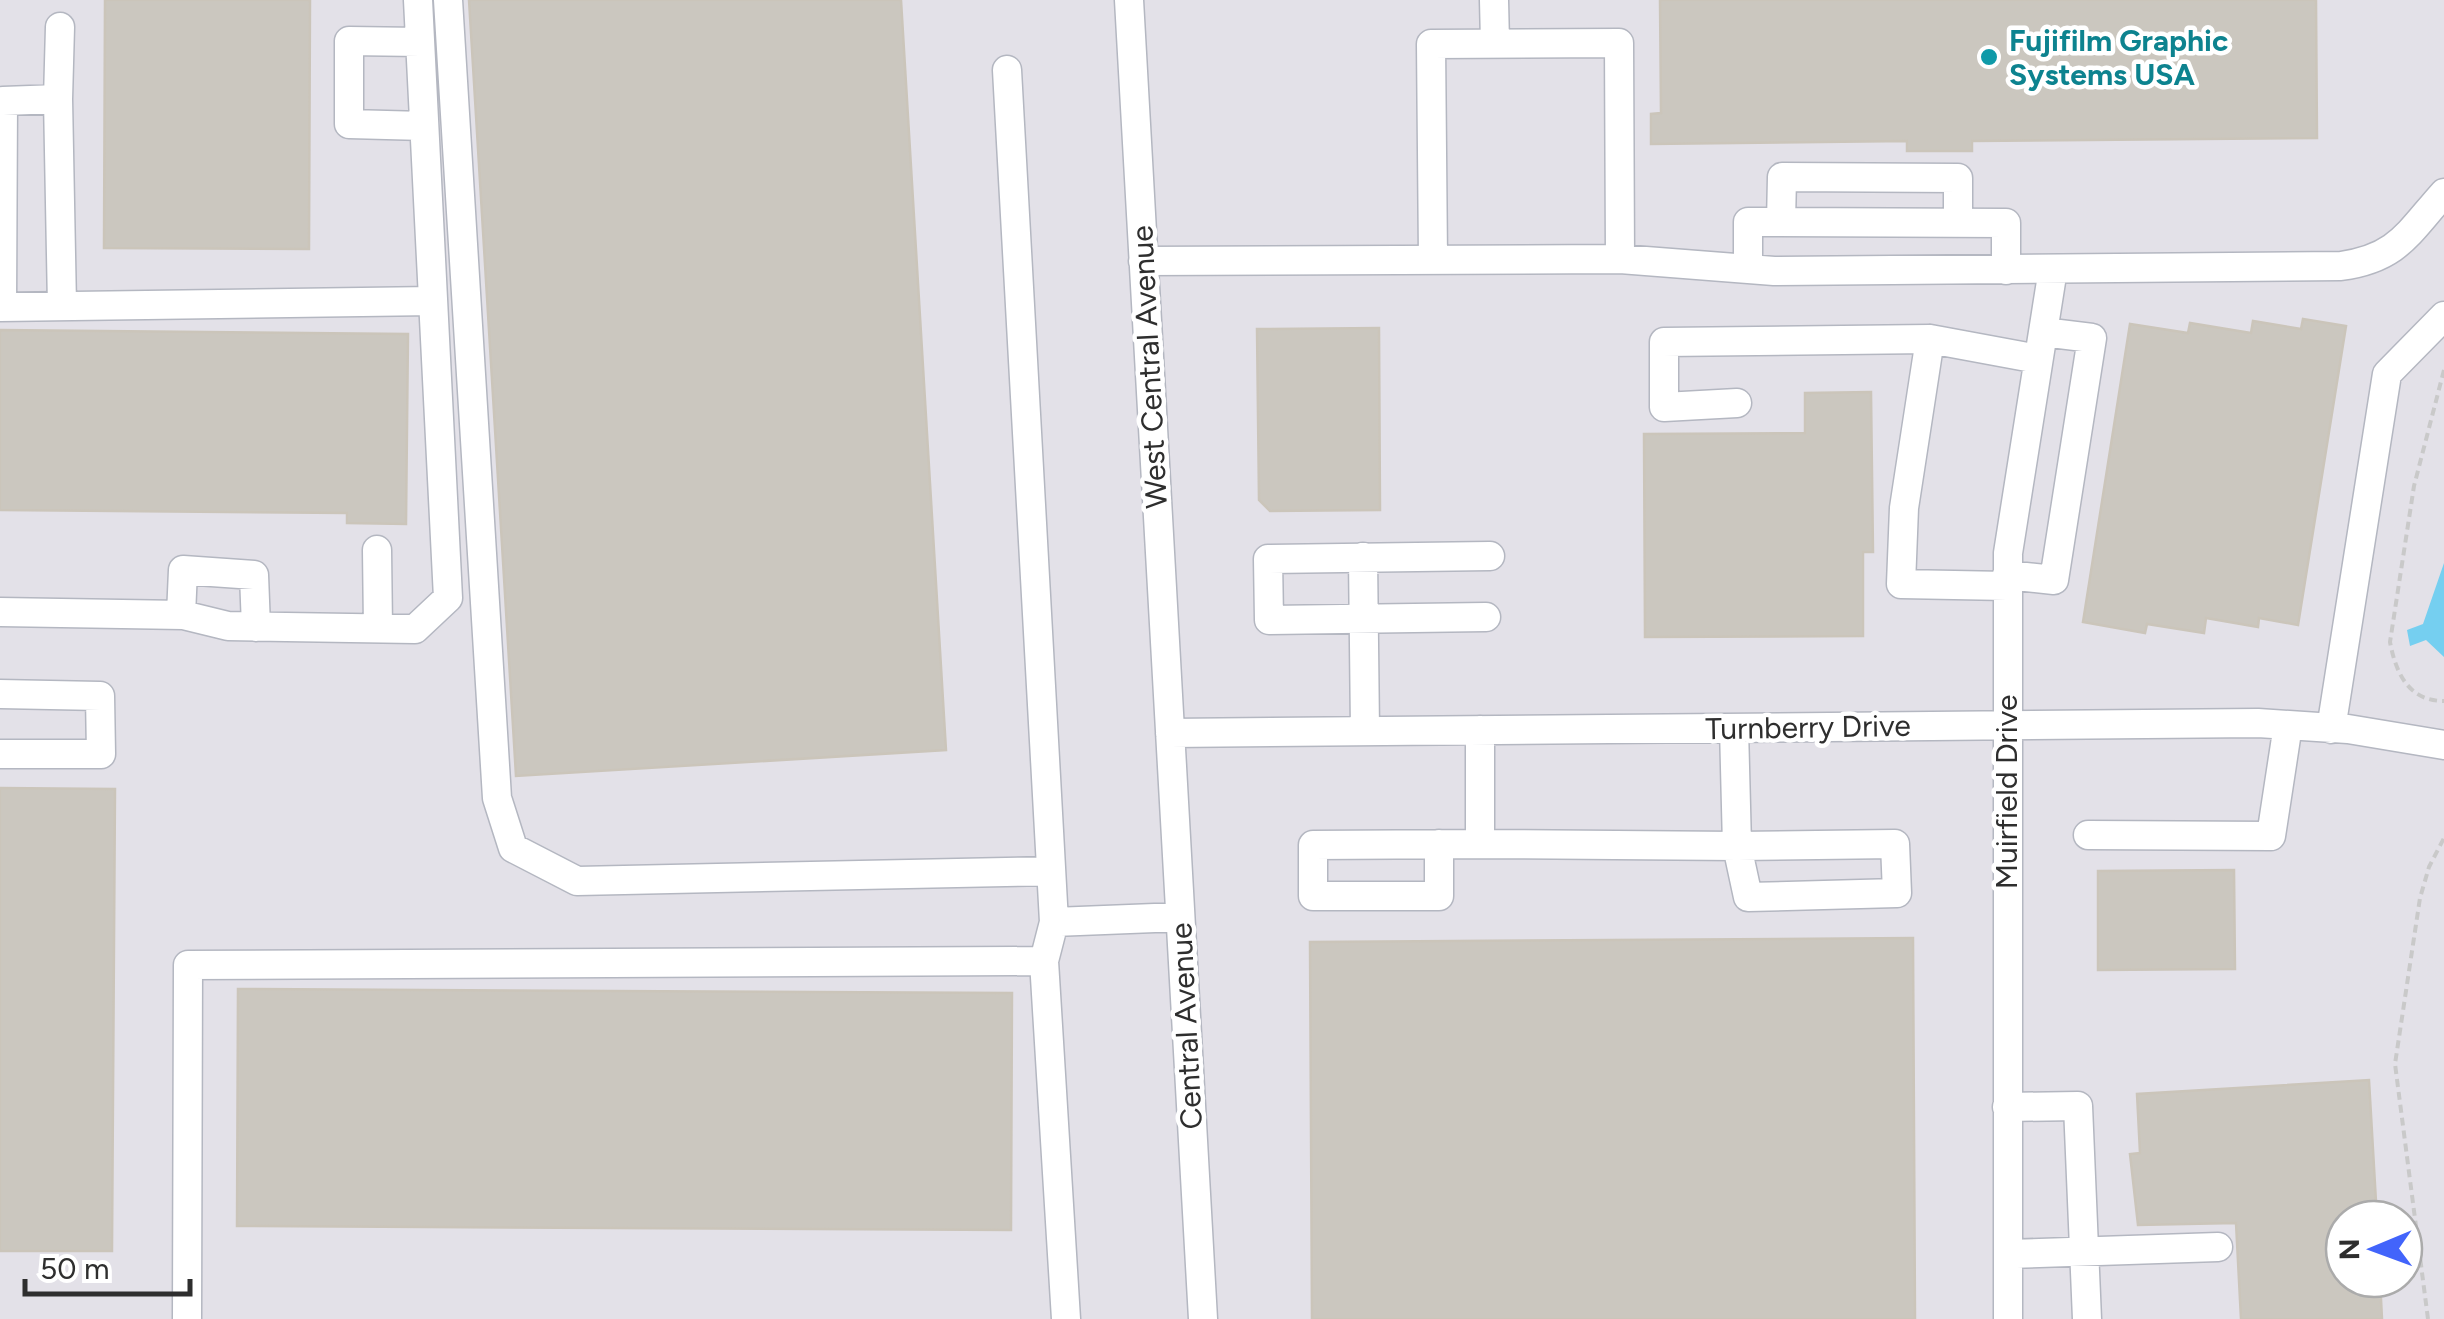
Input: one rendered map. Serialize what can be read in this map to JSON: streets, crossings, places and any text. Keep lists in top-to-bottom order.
{
  "streets": {
    "street": [
      "West Central Avenue",
      "Turnberry Drive",
      "Muirfield Drive",
      "Central Avenue"
    ]
  },
  "crossings": [
    ["West Central Avenue", "Turnberry Drive"],
    ["West Central Avenue", "Central Avenue"],
    ["Turnberry Drive", "Muirfield Drive"],
    ["Turnberry Drive", "Central Avenue"]
  ],
  "places": ["Fujifilm Graphic Systems USA"],
  "scale_bar": "50 m",
  "north": "left"
}
